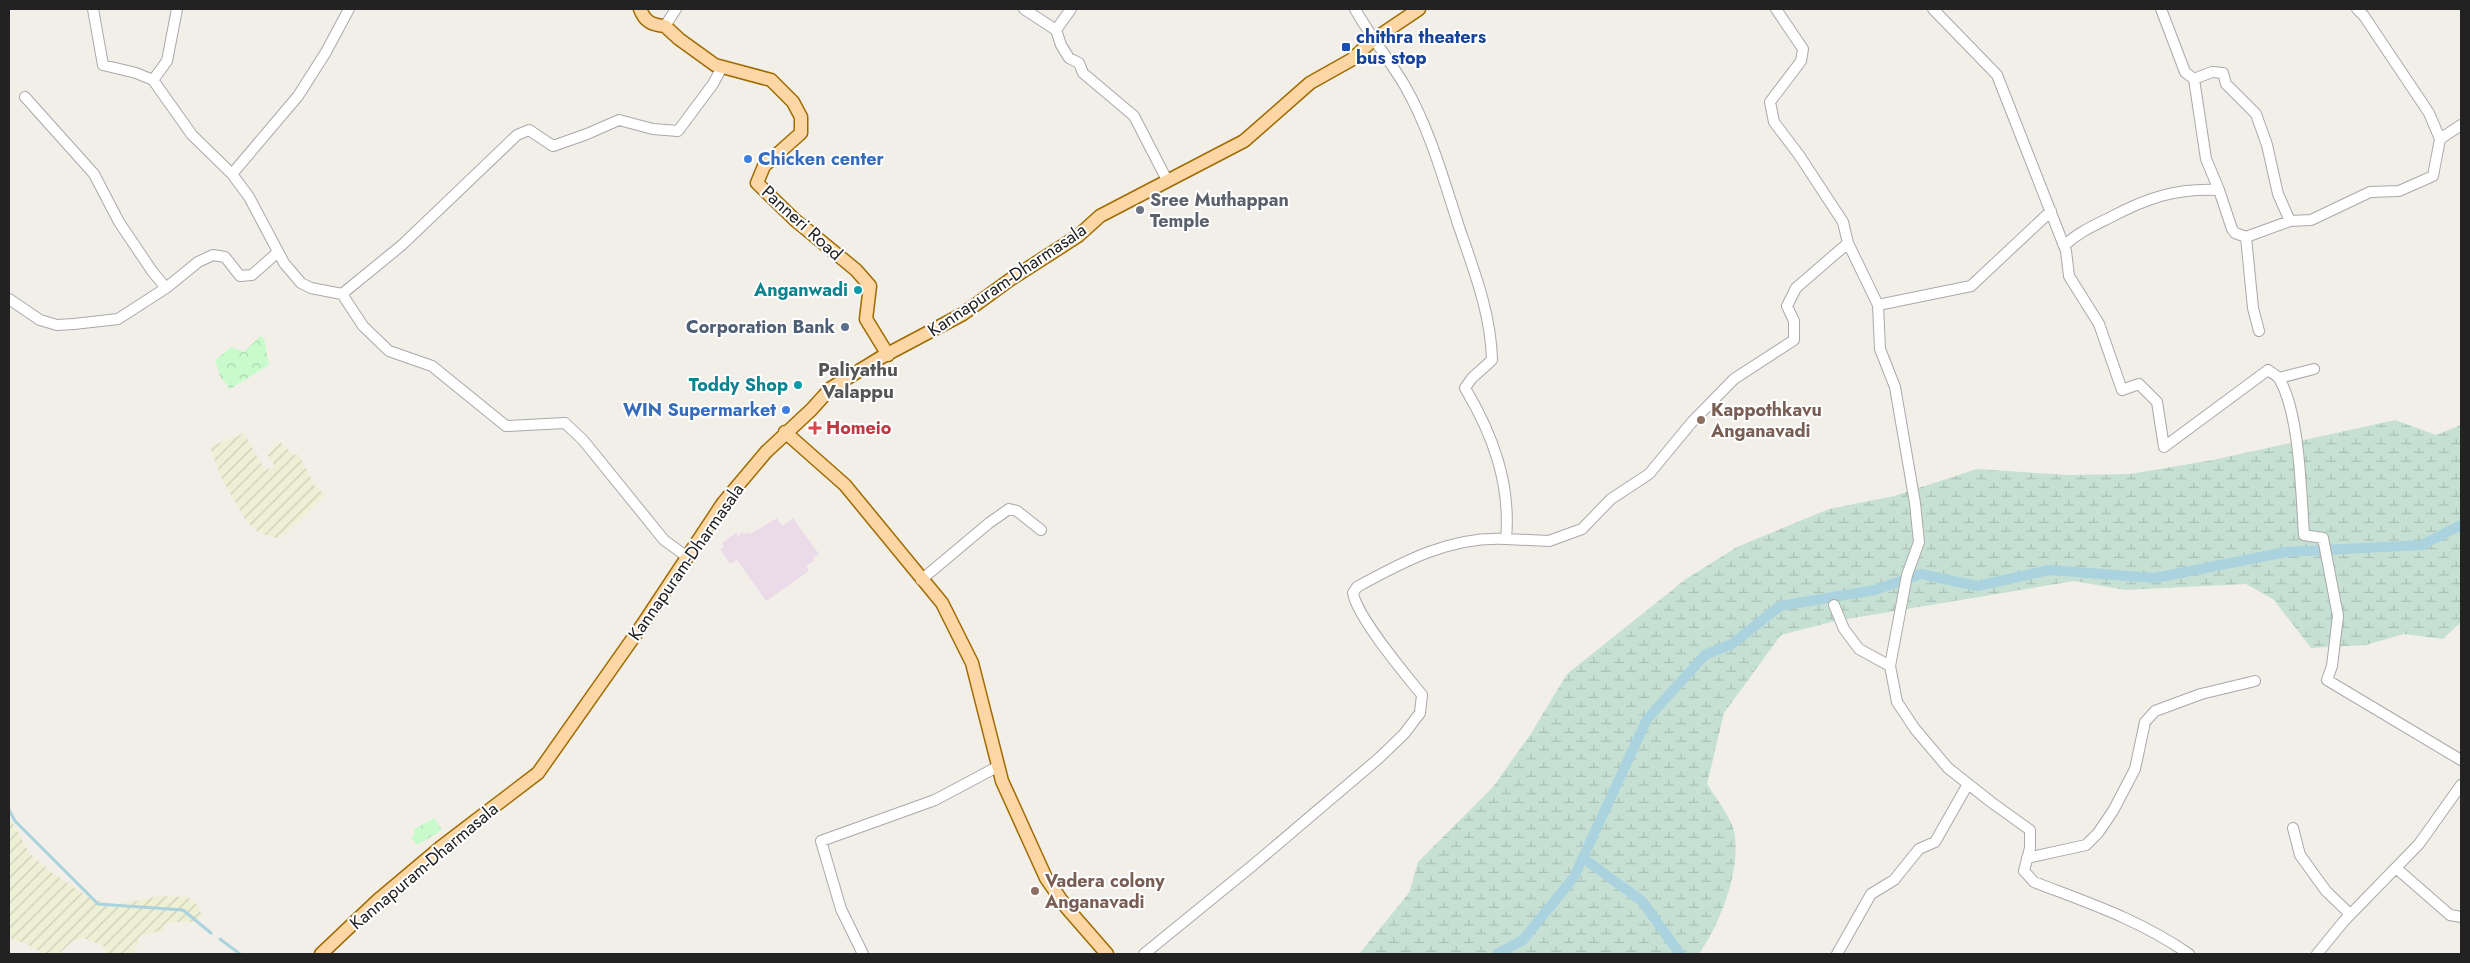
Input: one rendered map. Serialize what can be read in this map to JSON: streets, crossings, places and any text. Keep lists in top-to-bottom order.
{
  "streets": {
    "main road": ["Panneri Road", "Kannapuram-Dharmasala"]
  },
  "crossings": [
    ["Panneri Road", "Kannapuram-Dharmasala"]
  ],
  "districts": ["Paliyathu Valappu"],
  "places": {
    "transit": ["chithra theaters bus stop"],
    "other": [
      "Chicken center",
      "Sree Muthappan Temple",
      "Anganwadi",
      "Corporation Bank",
      "Toddy Shop",
      "WIN Supermarket",
      "Kappothkavu Anganavadi",
      "Vadera colony Anganavadi"
    ],
    "health": ["Homeio"]
  }
}
